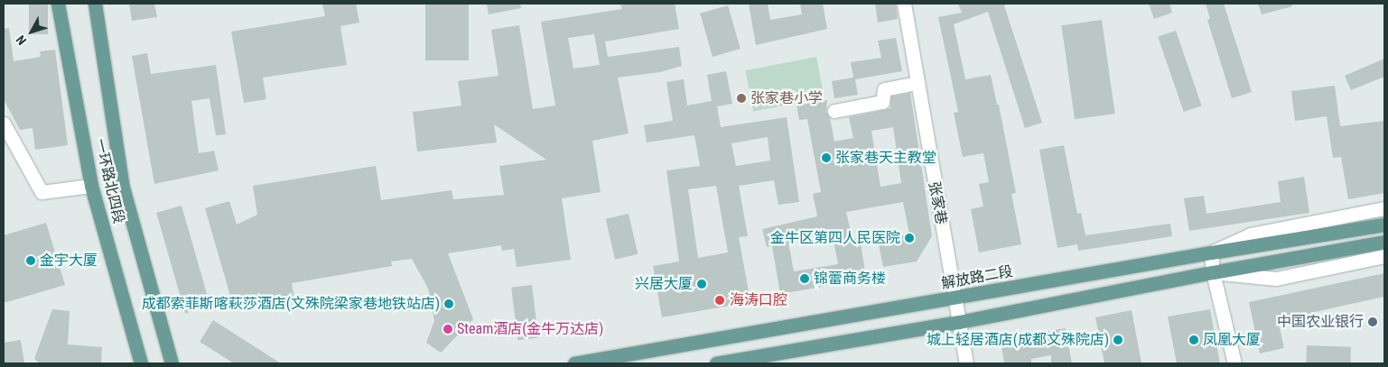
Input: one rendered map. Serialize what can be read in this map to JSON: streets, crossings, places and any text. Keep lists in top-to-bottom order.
{
  "streets": {
    "main road": ["一环路北四段", "解放路二段"],
    "street": ["张家巷"]
  },
  "crossings": [
    ["张家巷", "解放路二段"]
  ],
  "places": [
    "张家巷小学",
    "张家巷天主教堂",
    "金牛区第四人民医院",
    "金宇大厦",
    "锦蕾商务楼",
    "兴居大厦",
    "海涛口腔",
    "成都索菲斯喀萩莎酒店(文殊院梁家巷地铁站店)",
    "中国农业银行",
    "Steam酒店(金牛万达店)",
    "城上轻居酒店(成都文殊院店)",
    "凤凰大厦"
  ],
  "north": "bottom left"
}
